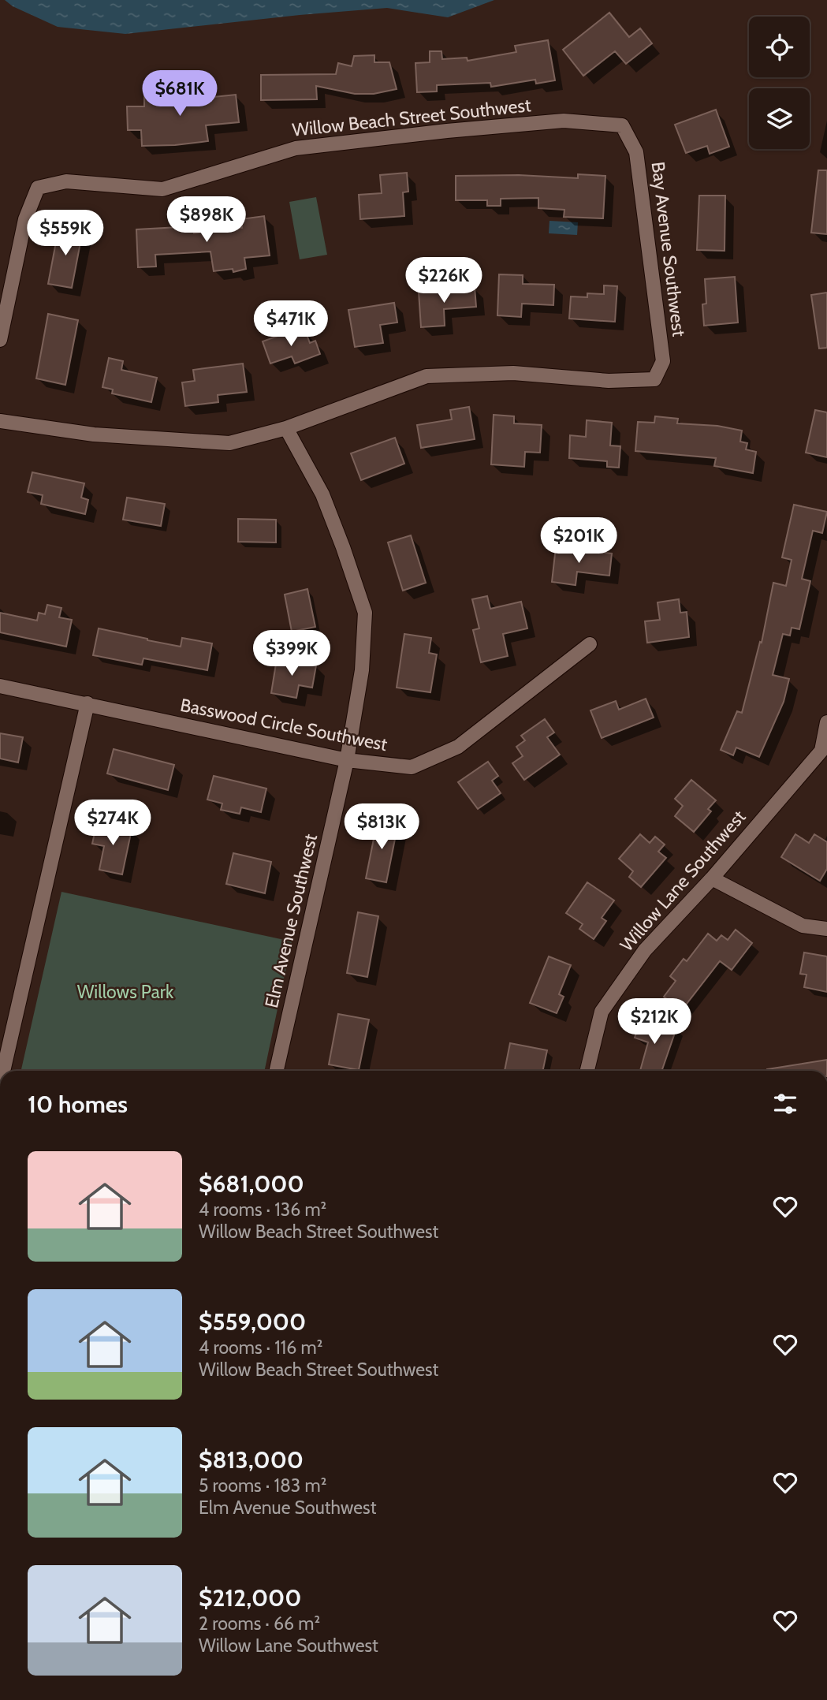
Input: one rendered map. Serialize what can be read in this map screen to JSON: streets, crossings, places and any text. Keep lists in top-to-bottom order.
{
  "streets": {
    "street": [
      "Willow Beach Street Southwest",
      "Bay Avenue Southwest",
      "Basswood Circle Southwest",
      "Willow Lane Southwest",
      "Elm Avenue Southwest"
    ]
  },
  "crossings": [
    ["Willow Beach Street Southwest", "Bay Avenue Southwest"],
    ["Bay Avenue Southwest", "Elm Avenue Southwest"],
    ["Basswood Circle Southwest", "Elm Avenue Southwest"]
  ],
  "parks": ["Willows Park"],
  "page": {
    "price": [
      "$681K",
      "$898K",
      "$559K",
      "$226K",
      "$471K",
      "$201K",
      "$399K",
      "$274K",
      "$813K",
      "$212K"
    ],
    "heading": "10 homes",
    "list": [
      {
        "name": "$681,000",
        "note": "4 rooms · 136 m² · Willow Beach Street Southwest"
      },
      {
        "name": "$559,000",
        "note": "4 rooms · 116 m² · Willow Beach Street Southwest"
      },
      {
        "name": "$813,000",
        "note": "5 rooms · 183 m² · Elm Avenue Southwest"
      },
      {
        "name": "$212,000",
        "note": "2 rooms · 66 m² · Willow Lane Southwest"
      }
    ]
  }
}
